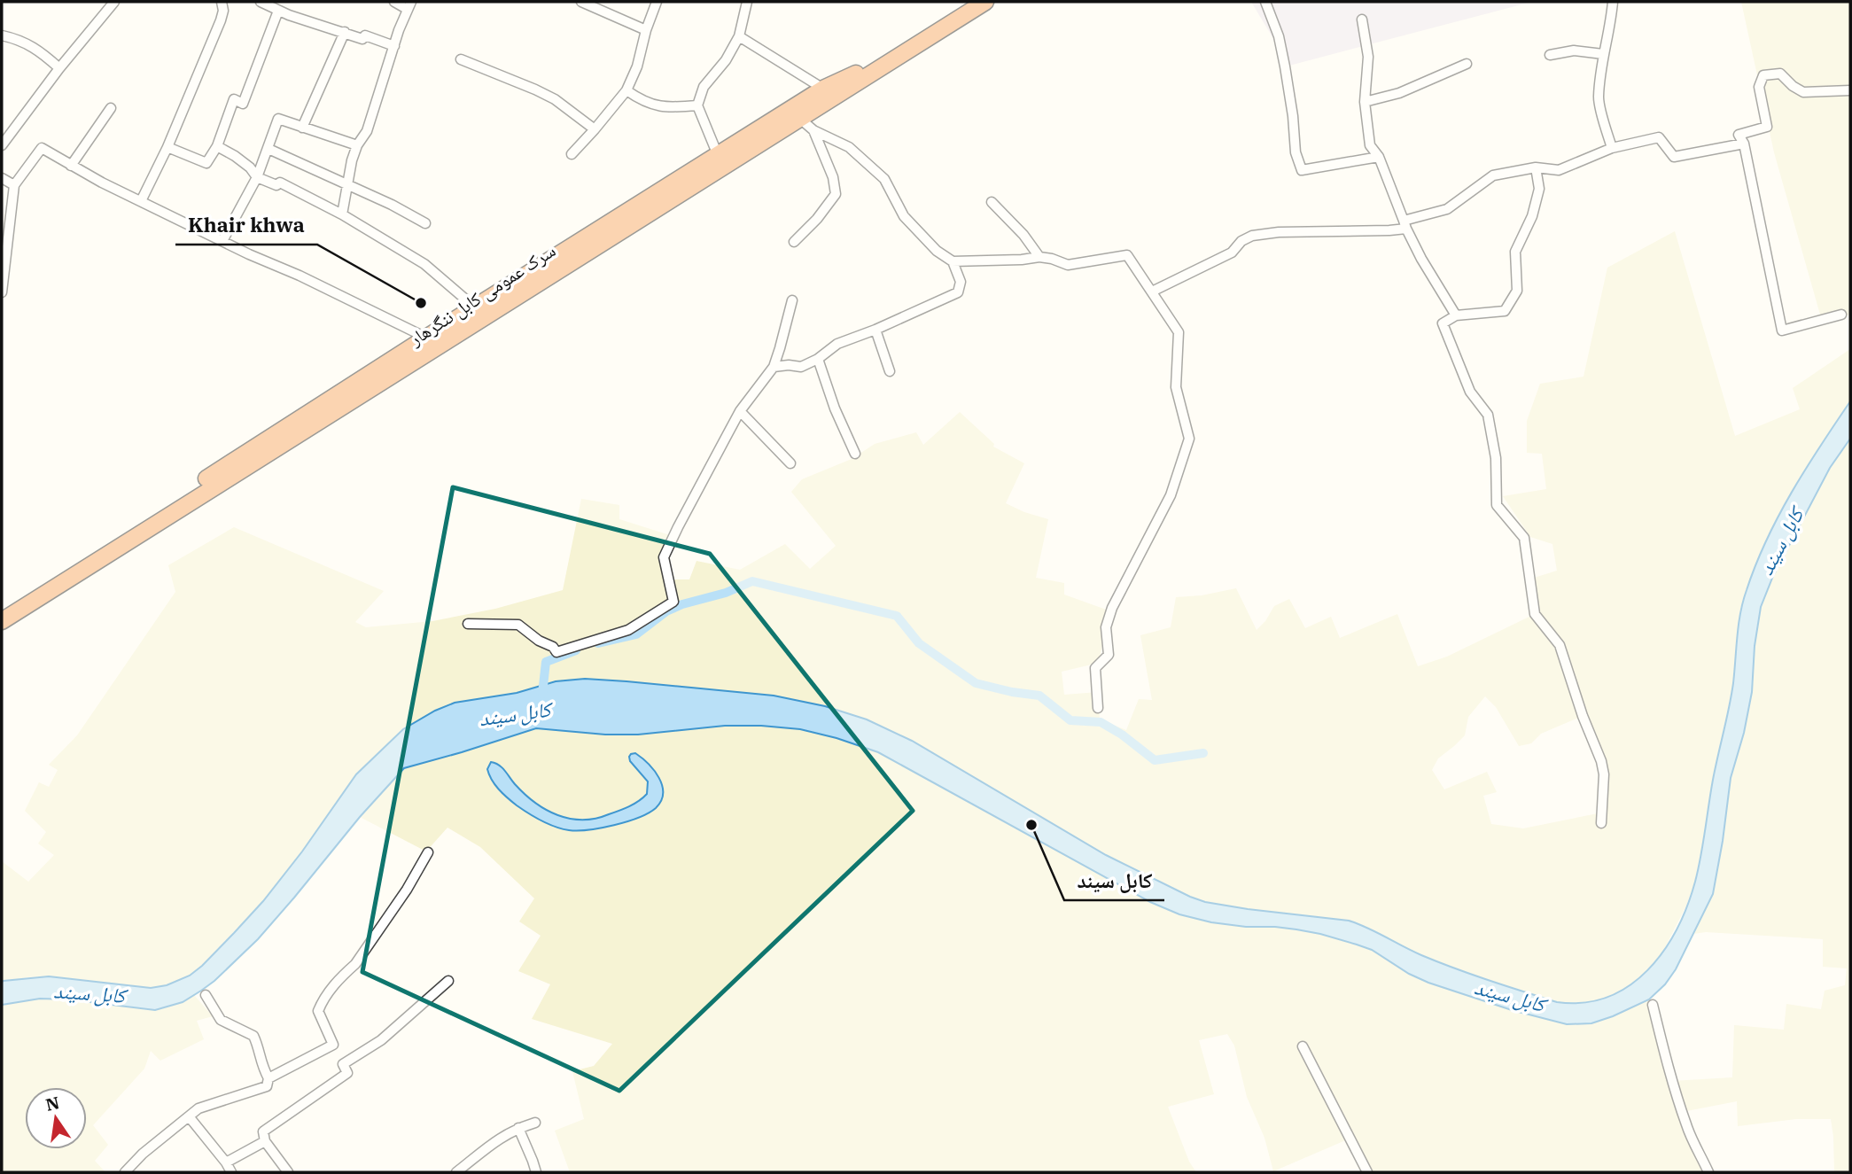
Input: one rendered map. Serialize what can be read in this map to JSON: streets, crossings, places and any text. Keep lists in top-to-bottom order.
{
  "streets": {
    "highway": ["سرک عمومی کابل ننگرهار"]
  },
  "water": ["کابل سيند"],
  "places": ["Khair khwa", "کابل سيند"],
  "north": "top"
}
